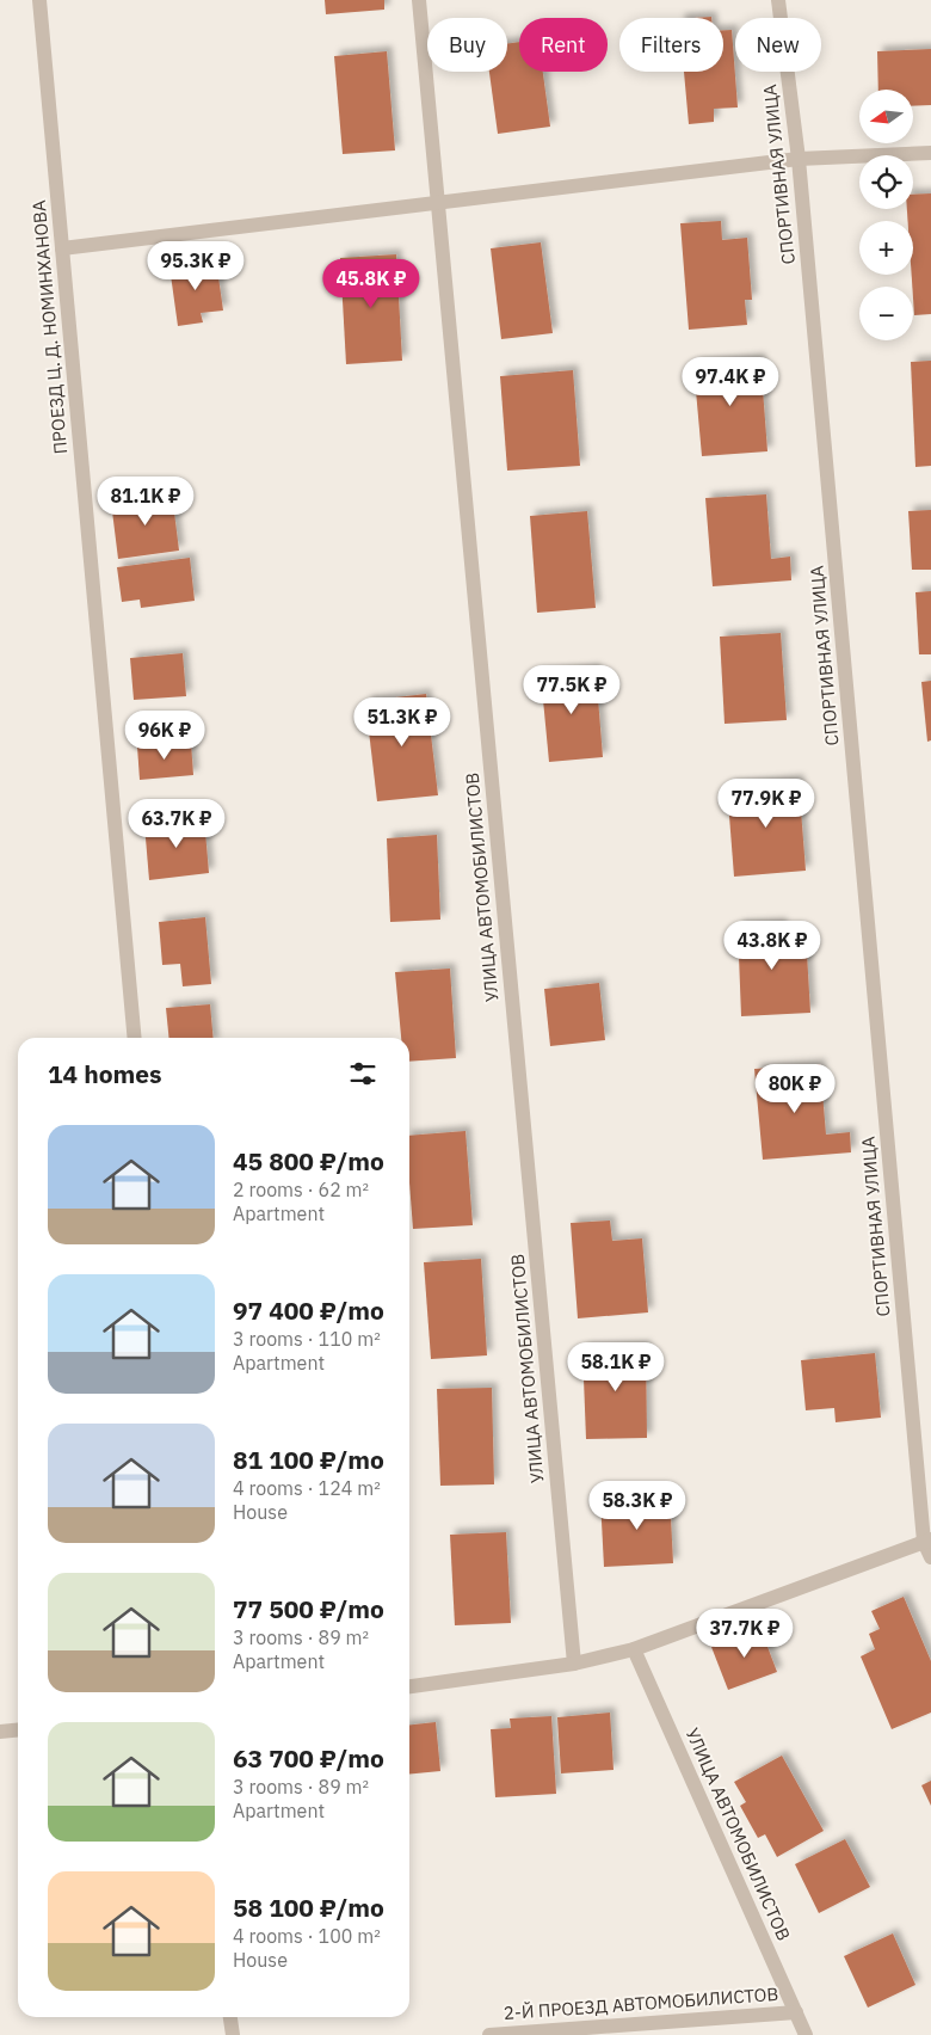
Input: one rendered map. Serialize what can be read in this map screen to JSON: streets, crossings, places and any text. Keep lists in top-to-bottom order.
{
  "streets": {
    "street": [
      "СПОРТИВНАЯ УЛИЦА",
      "ПРОЕЗД Ц. Д. НОМИНХАНОВА",
      "УЛИЦА АВТОМОБИЛИСТОВ",
      "2-Й ПРОЕЗД АВТОМОБИЛИСТОВ"
    ]
  },
  "crossings": [
    ["УЛИЦА АВТОМОБИЛИСТОВ", "2-Й ПРОЕЗД АВТОМОБИЛИСТОВ"]
  ],
  "north": "left",
  "page": {
    "chip": [
      "Buy",
      "Rent",
      "Filters",
      "New"
    ],
    "map_buttons": ["+", "−"],
    "price": [
      "95.3K ₽",
      "45.8K ₽",
      "97.4K ₽",
      "81.1K ₽",
      "77.5K ₽",
      "51.3K ₽",
      "96K ₽",
      "77.9K ₽",
      "63.7K ₽",
      "43.8K ₽",
      "80K ₽",
      "58.1K ₽",
      "58.3K ₽",
      "37.7K ₽"
    ],
    "heading": "14 homes",
    "list": [
      {
        "name": "45 800 ₽/mo",
        "note": "2 rooms · 62 m² · Apartment"
      },
      {
        "name": "97 400 ₽/mo",
        "note": "3 rooms · 110 m² · Apartment"
      },
      {
        "name": "81 100 ₽/mo",
        "note": "4 rooms · 124 m² · House"
      },
      {
        "name": "77 500 ₽/mo",
        "note": "3 rooms · 89 m² · Apartment"
      },
      {
        "name": "63 700 ₽/mo",
        "note": "3 rooms · 89 m² · Apartment"
      },
      {
        "name": "58 100 ₽/mo",
        "note": "4 rooms · 100 m² · House"
      }
    ]
  }
}
